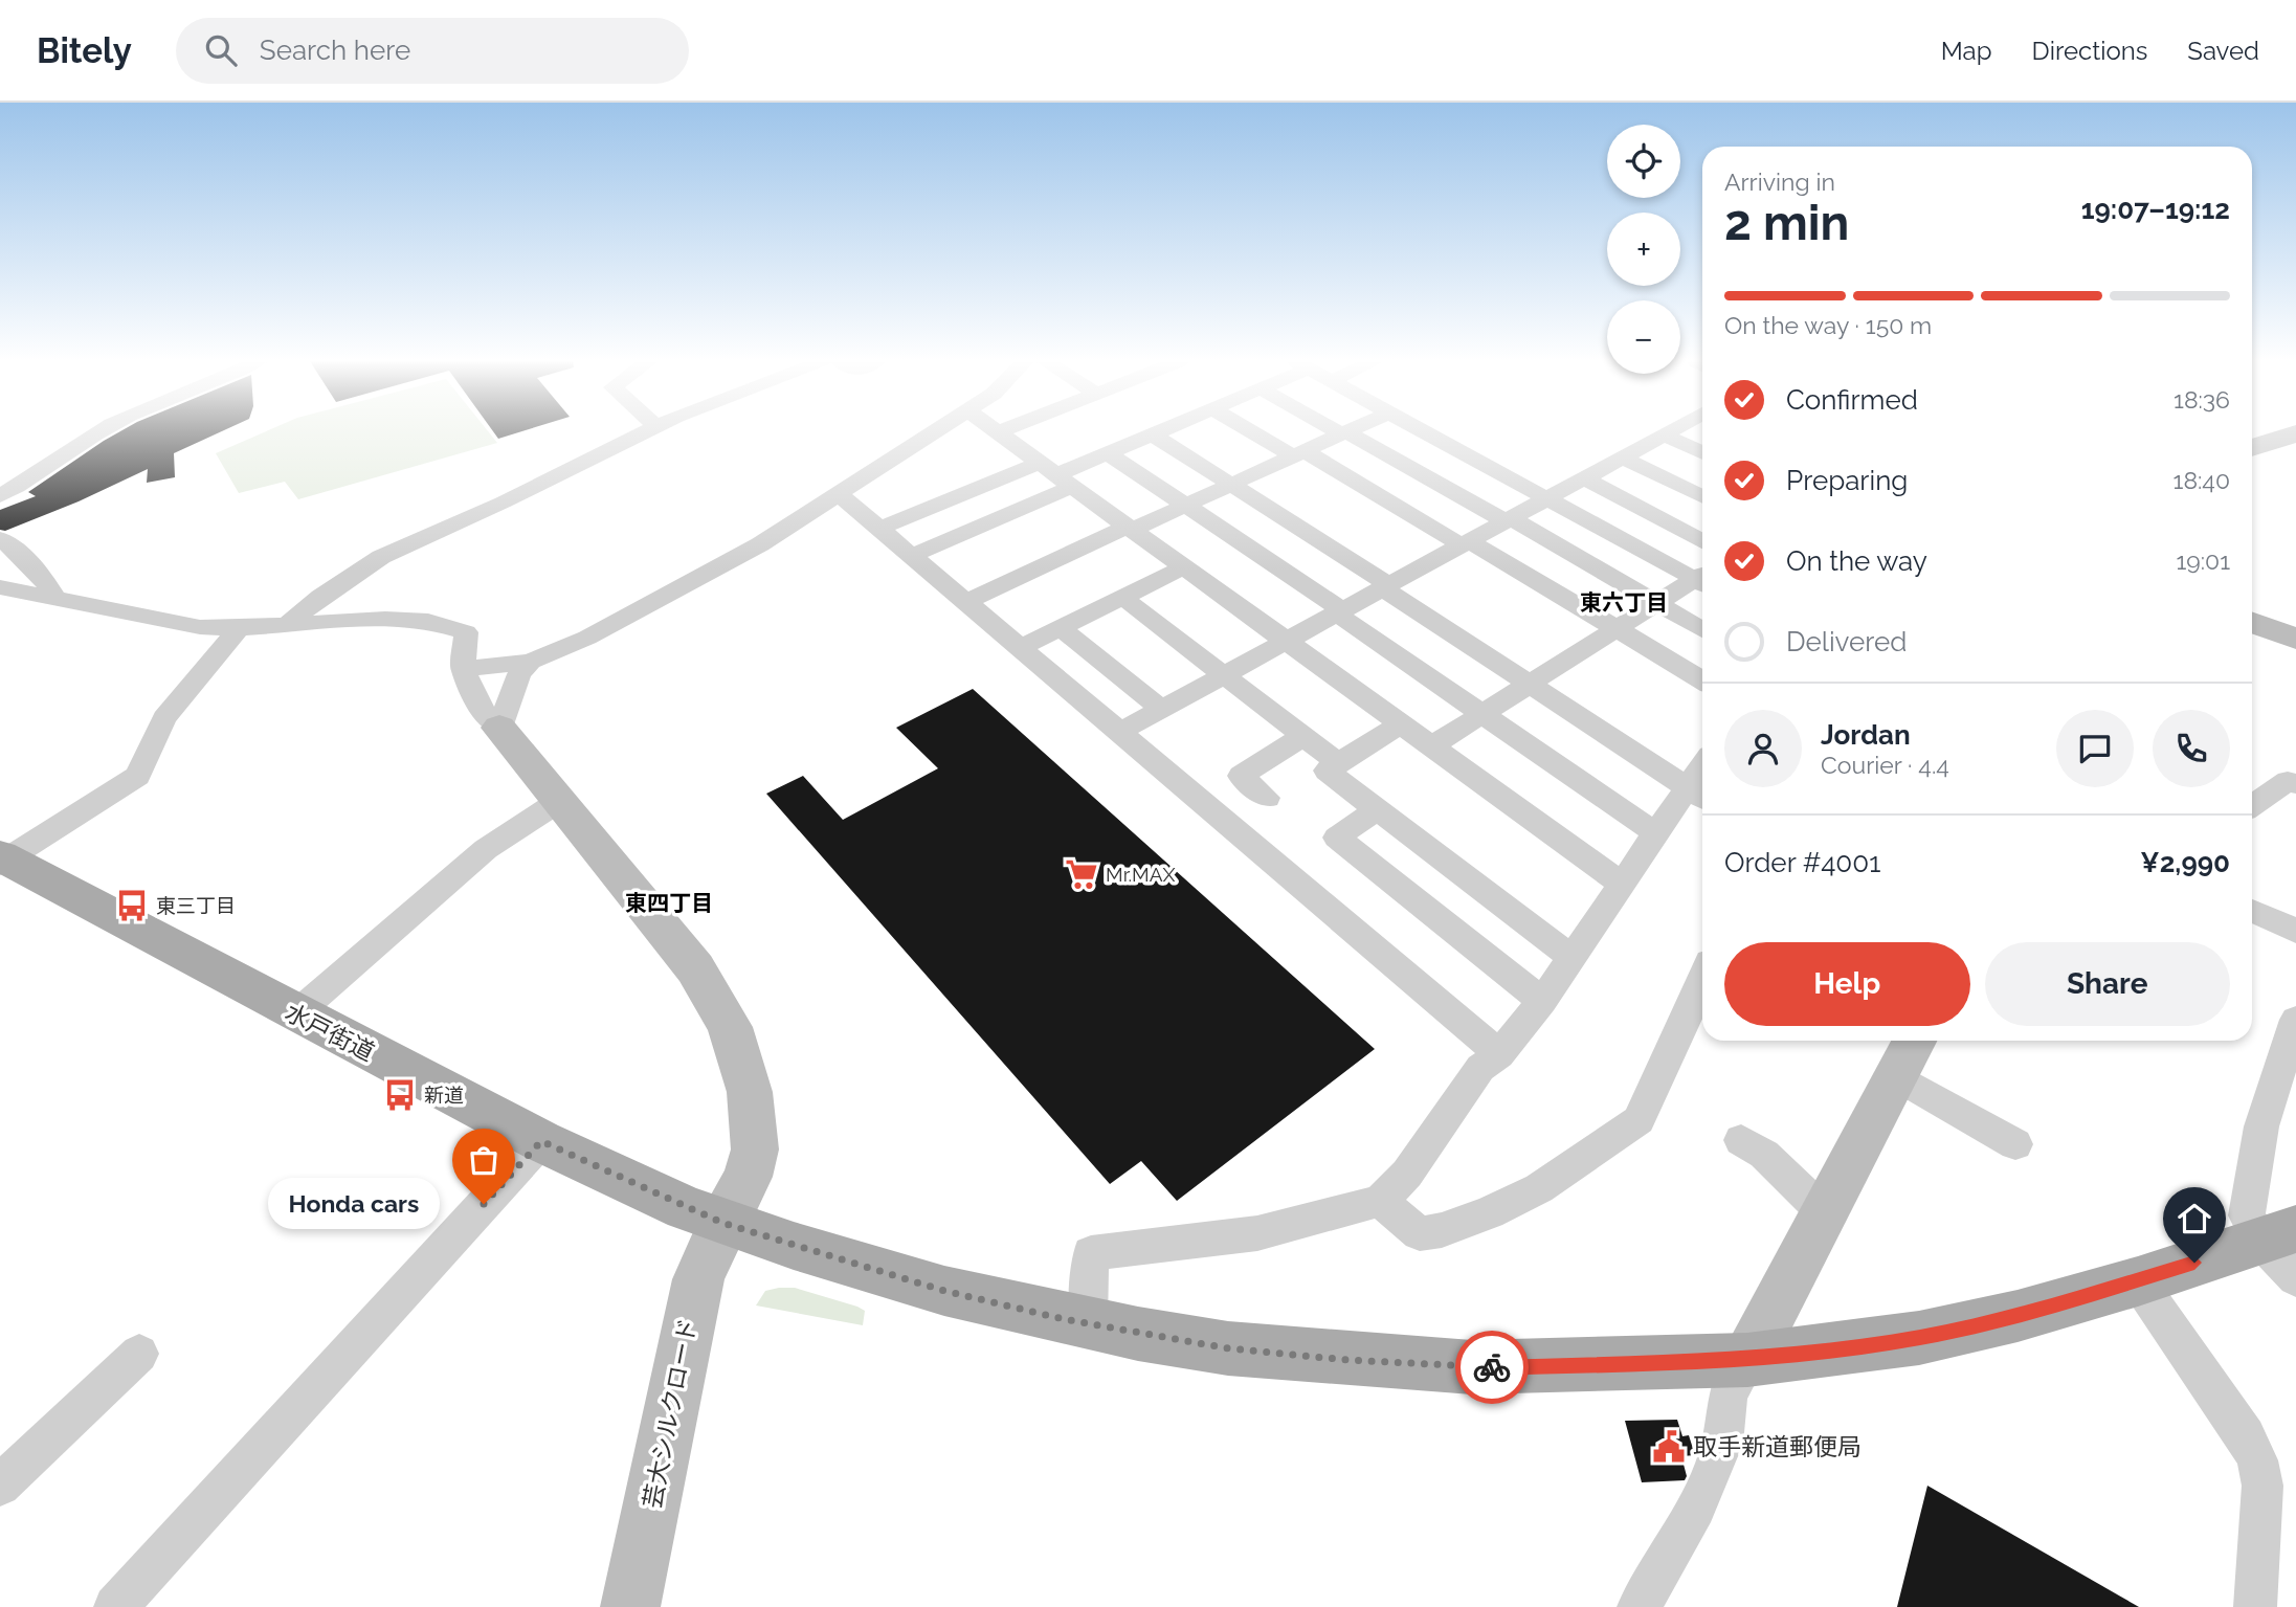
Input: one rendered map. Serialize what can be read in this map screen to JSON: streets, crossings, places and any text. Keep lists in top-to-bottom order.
{
  "streets": {
    "main road": ["水戸街道"],
    "street": ["芸大シルクロード"]
  },
  "crossings": [
    ["水戸街道", "芸大シルクロード"]
  ],
  "districts": ["東六丁目", "東四丁目"],
  "places": {
    "supermarket": ["Mr.MAX"],
    "bus stop": ["東三丁目", "新道"],
    "other": ["Honda cars"],
    "public building": ["取手新道郵便局"]
  },
  "page": {
    "header": "Bitely",
    "search": "Search here",
    "nav": ["Map", "Directions", "Saved"],
    "map_buttons": ["+", "−"],
    "heading": ["2 min", "Arriving in", "19:07–19:12"],
    "panel": [
      "Jordan",
      "Courier · 4.4",
      "Order #4001",
      "¥2,990"
    ],
    "bar": "On the way · 150 m",
    "list": [
      ["Confirmed", "18:36"],
      ["Preparing", "18:40"],
      ["On the way", "19:01"],
      "Delivered"
    ],
    "buttons": ["Help", "Share"],
    "bubble": "Honda cars"
  }
}
